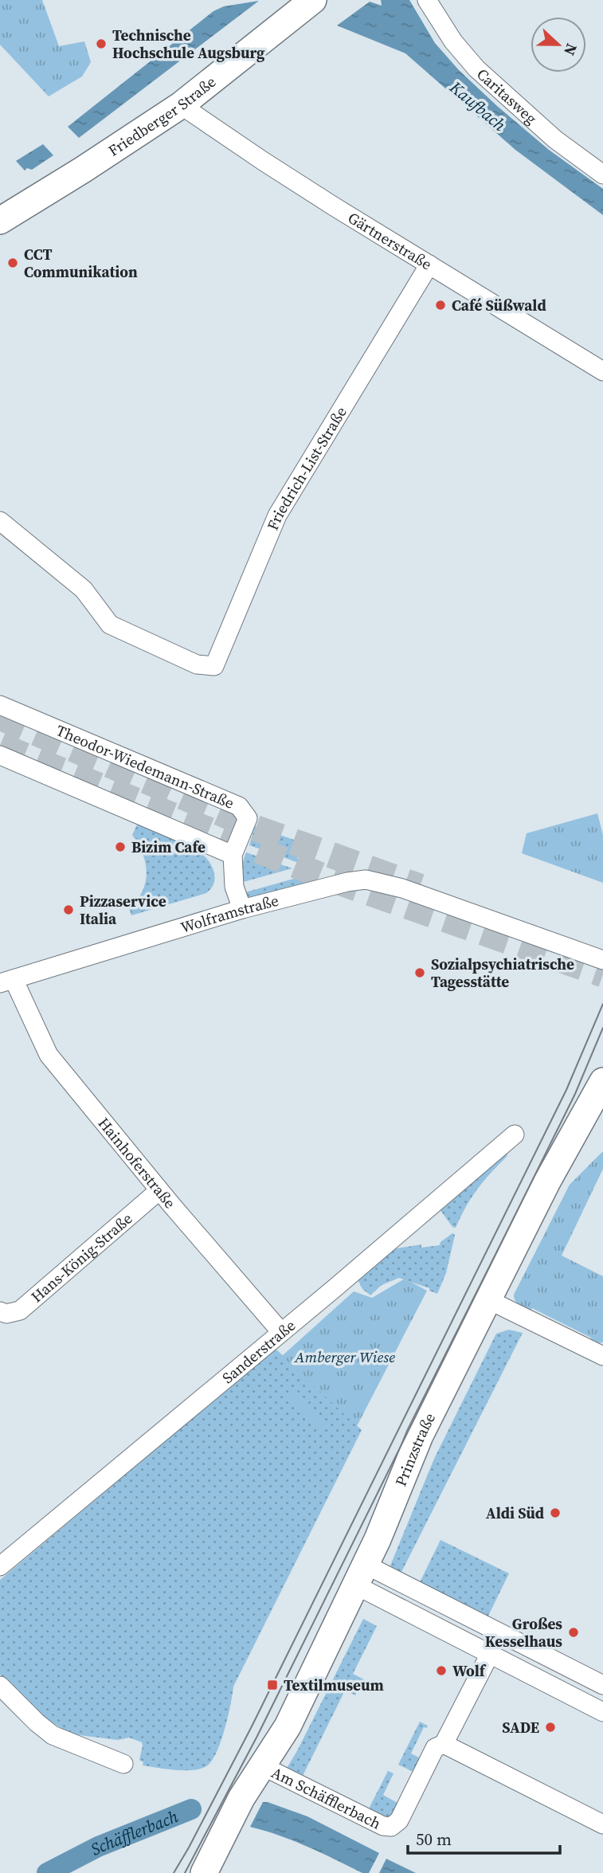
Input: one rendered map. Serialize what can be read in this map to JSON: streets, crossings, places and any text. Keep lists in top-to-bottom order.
{
  "streets": {
    "street": [
      "Caritasweg",
      "Friedberger Straße",
      "Gärtnerstraße",
      "Friedrich-List-Straße",
      "Theodor-Wiedemann-Straße",
      "Wolframstraße",
      "Hainhoferstraße",
      "Hans-König-Straße",
      "Sanderstraße",
      "Prinzstraße",
      "Am Schäfflerbach"
    ]
  },
  "crossings": [
    ["Friedberger Straße", "Gärtnerstraße"],
    ["Gärtnerstraße", "Friedrich-List-Straße"],
    ["Theodor-Wiedemann-Straße", "Wolframstraße"],
    ["Wolframstraße", "Hainhoferstraße"],
    ["Hainhoferstraße", "Hans-König-Straße"],
    ["Hainhoferstraße", "Sanderstraße"],
    ["Prinzstraße", "Am Schäfflerbach"]
  ],
  "water": ["Kaufbach", "Schäfflerbach"],
  "parks": ["Amberger Wiese"],
  "places": {
    "other": [
      "Technische Hochschule Augsburg",
      "CCT Communikation",
      "Café Süßwald",
      "Bizim Cafe",
      "Pizzaservice Italia",
      "Sozialpsychiatrische Tagesstätte",
      "Aldi Süd",
      "Großes Kesselhaus",
      "Wolf",
      "SADE"
    ],
    "transit": ["Textilmuseum"]
  },
  "scale_bar": "50 m",
  "north": "right"
}
